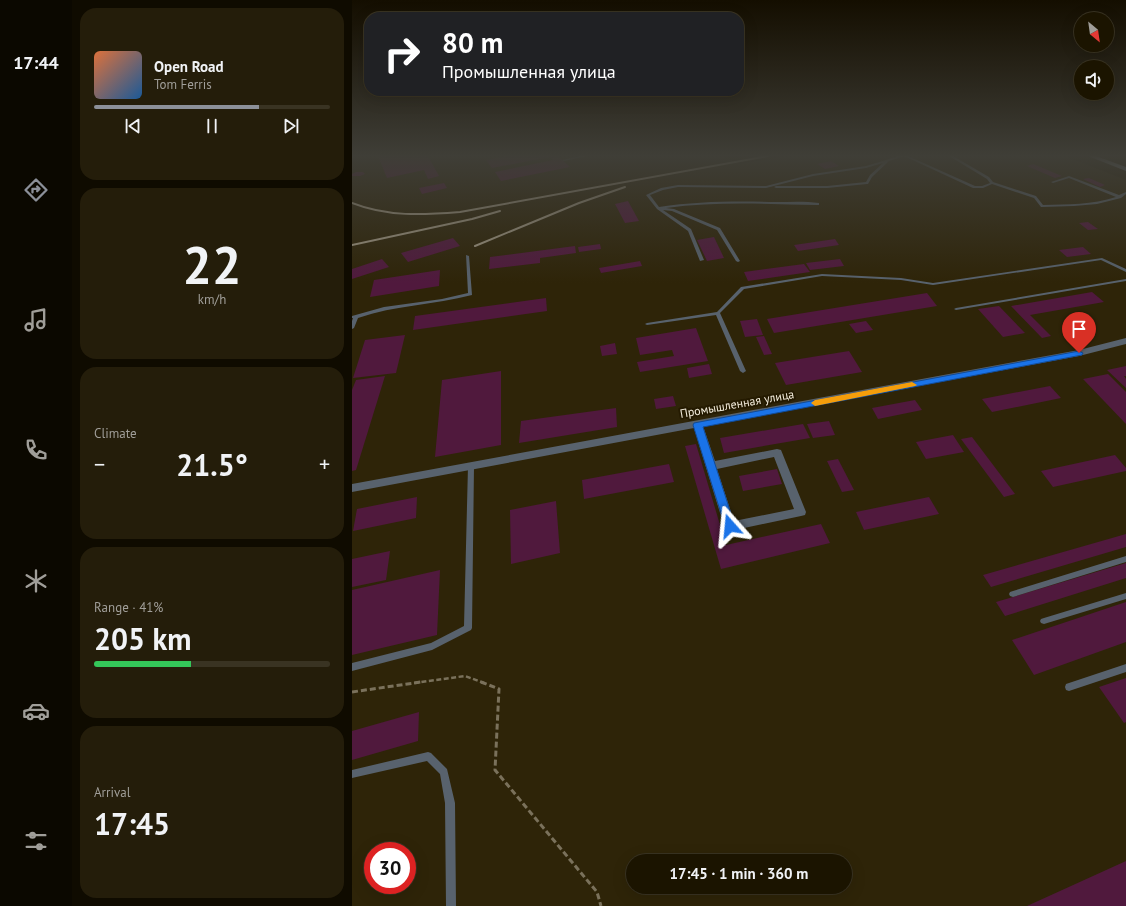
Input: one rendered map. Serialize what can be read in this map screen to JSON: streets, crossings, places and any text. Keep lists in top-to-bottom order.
{
  "streets": {
    "street": ["Промышленная улица"]
  },
  "north": "bottom right",
  "page": {
    "tabs": "17:44",
    "turn": ["80 m", "Промышленная улица"],
    "song": ["Open Road", "Tom Ferris"],
    "tile": [
      ["22", "km/h"],
      "Climate",
      ["Range · 41%", "205 km"],
      ["Arrival", "17:45"]
    ],
    "heat": ["−", "21.5°", "+"],
    "limit": "30",
    "trip": "17:45 · 1 min · 360 m"
  }
}
